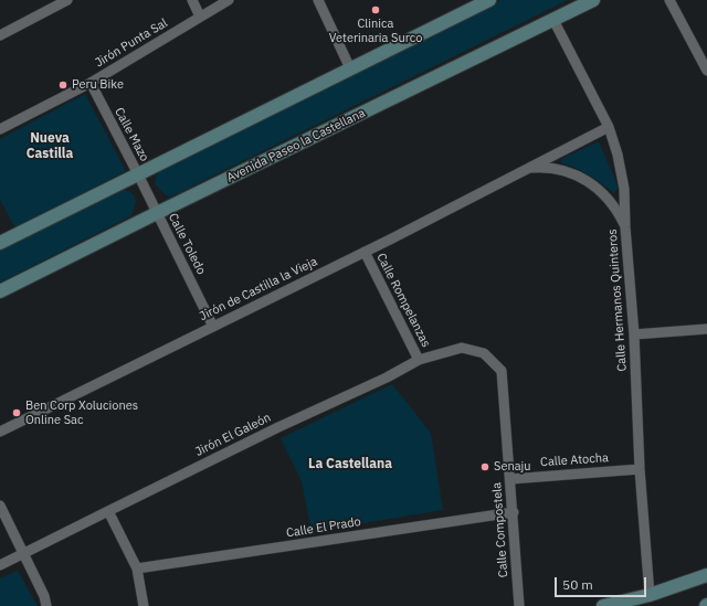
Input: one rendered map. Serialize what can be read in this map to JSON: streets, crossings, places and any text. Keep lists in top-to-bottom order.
{
  "streets": {
    "main road": ["Avenida Paseo la Castellana"],
    "street": [
      "Jirón Punta Sal",
      "Calle Mazo",
      "Calle Toledo",
      "Jirón de Castilla la Vieja",
      "Calle Rompelanzas",
      "Calle Hermanos Quinteros",
      "Jirón El Galeón",
      "Calle Atocha",
      "Calle El Prado",
      "Calle Compostela"
    ]
  },
  "crossings": [
    ["Jirón Punta Sal", "Calle Mazo"],
    ["Calle Mazo", "Calle Toledo"],
    ["Avenida Paseo la Castellana", "Calle Toledo"],
    ["Avenida Paseo la Castellana", "Calle Hermanos Quinteros"],
    ["Calle Toledo", "Jirón de Castilla la Vieja"],
    ["Jirón de Castilla la Vieja", "Calle Rompelanzas"],
    ["Jirón de Castilla la Vieja", "Calle Hermanos Quinteros"],
    ["Calle Rompelanzas", "Jirón El Galeón"],
    ["Calle Hermanos Quinteros", "Calle Atocha"],
    ["Jirón El Galeón", "Calle Compostela"],
    ["Calle Atocha", "Calle Compostela"],
    ["Calle El Prado", "Calle Compostela"]
  ],
  "districts": ["Nueva Castilla", "La Castellana"],
  "places": [
    "Clinica Veterinaria Surco",
    "Peru Bike",
    "Ben Corp Xoluciones Online Sac",
    "Senaju"
  ],
  "scale_bar": "50 m"
}
